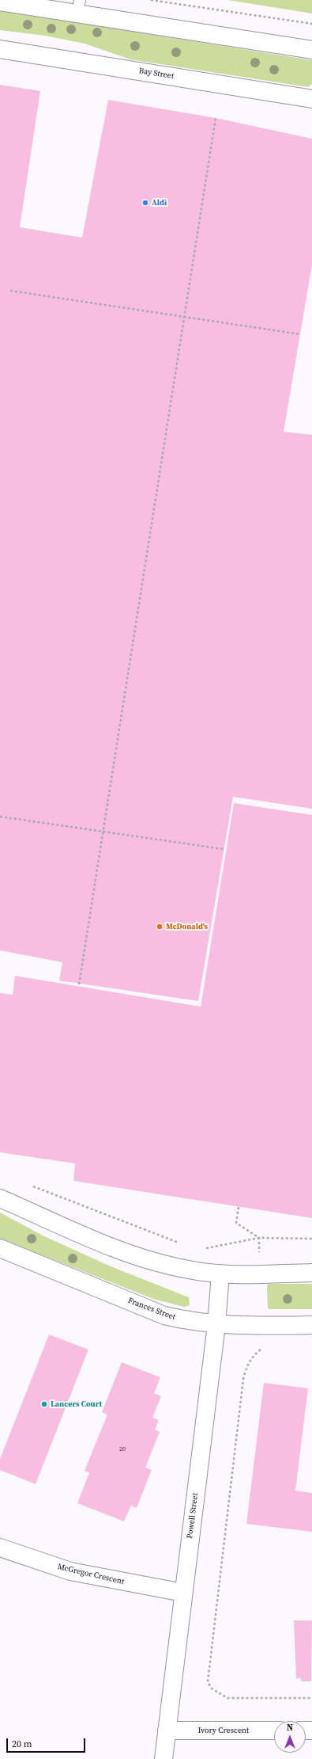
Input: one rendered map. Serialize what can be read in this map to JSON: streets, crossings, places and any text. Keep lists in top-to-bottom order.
{
  "streets": {
    "street": [
      "Bay Street",
      "Frances Street",
      "Powell Street",
      "McGregor Crescent",
      "Ivory Crescent"
    ]
  },
  "crossings": [
    ["Frances Street", "Powell Street"],
    ["Powell Street", "McGregor Crescent"],
    ["Powell Street", "Ivory Crescent"]
  ],
  "places": ["Aldi", "McDonald's", "Lancers Court"],
  "house_numbers": ["20"],
  "scale_bar": "20 m",
  "north": "top"
}
